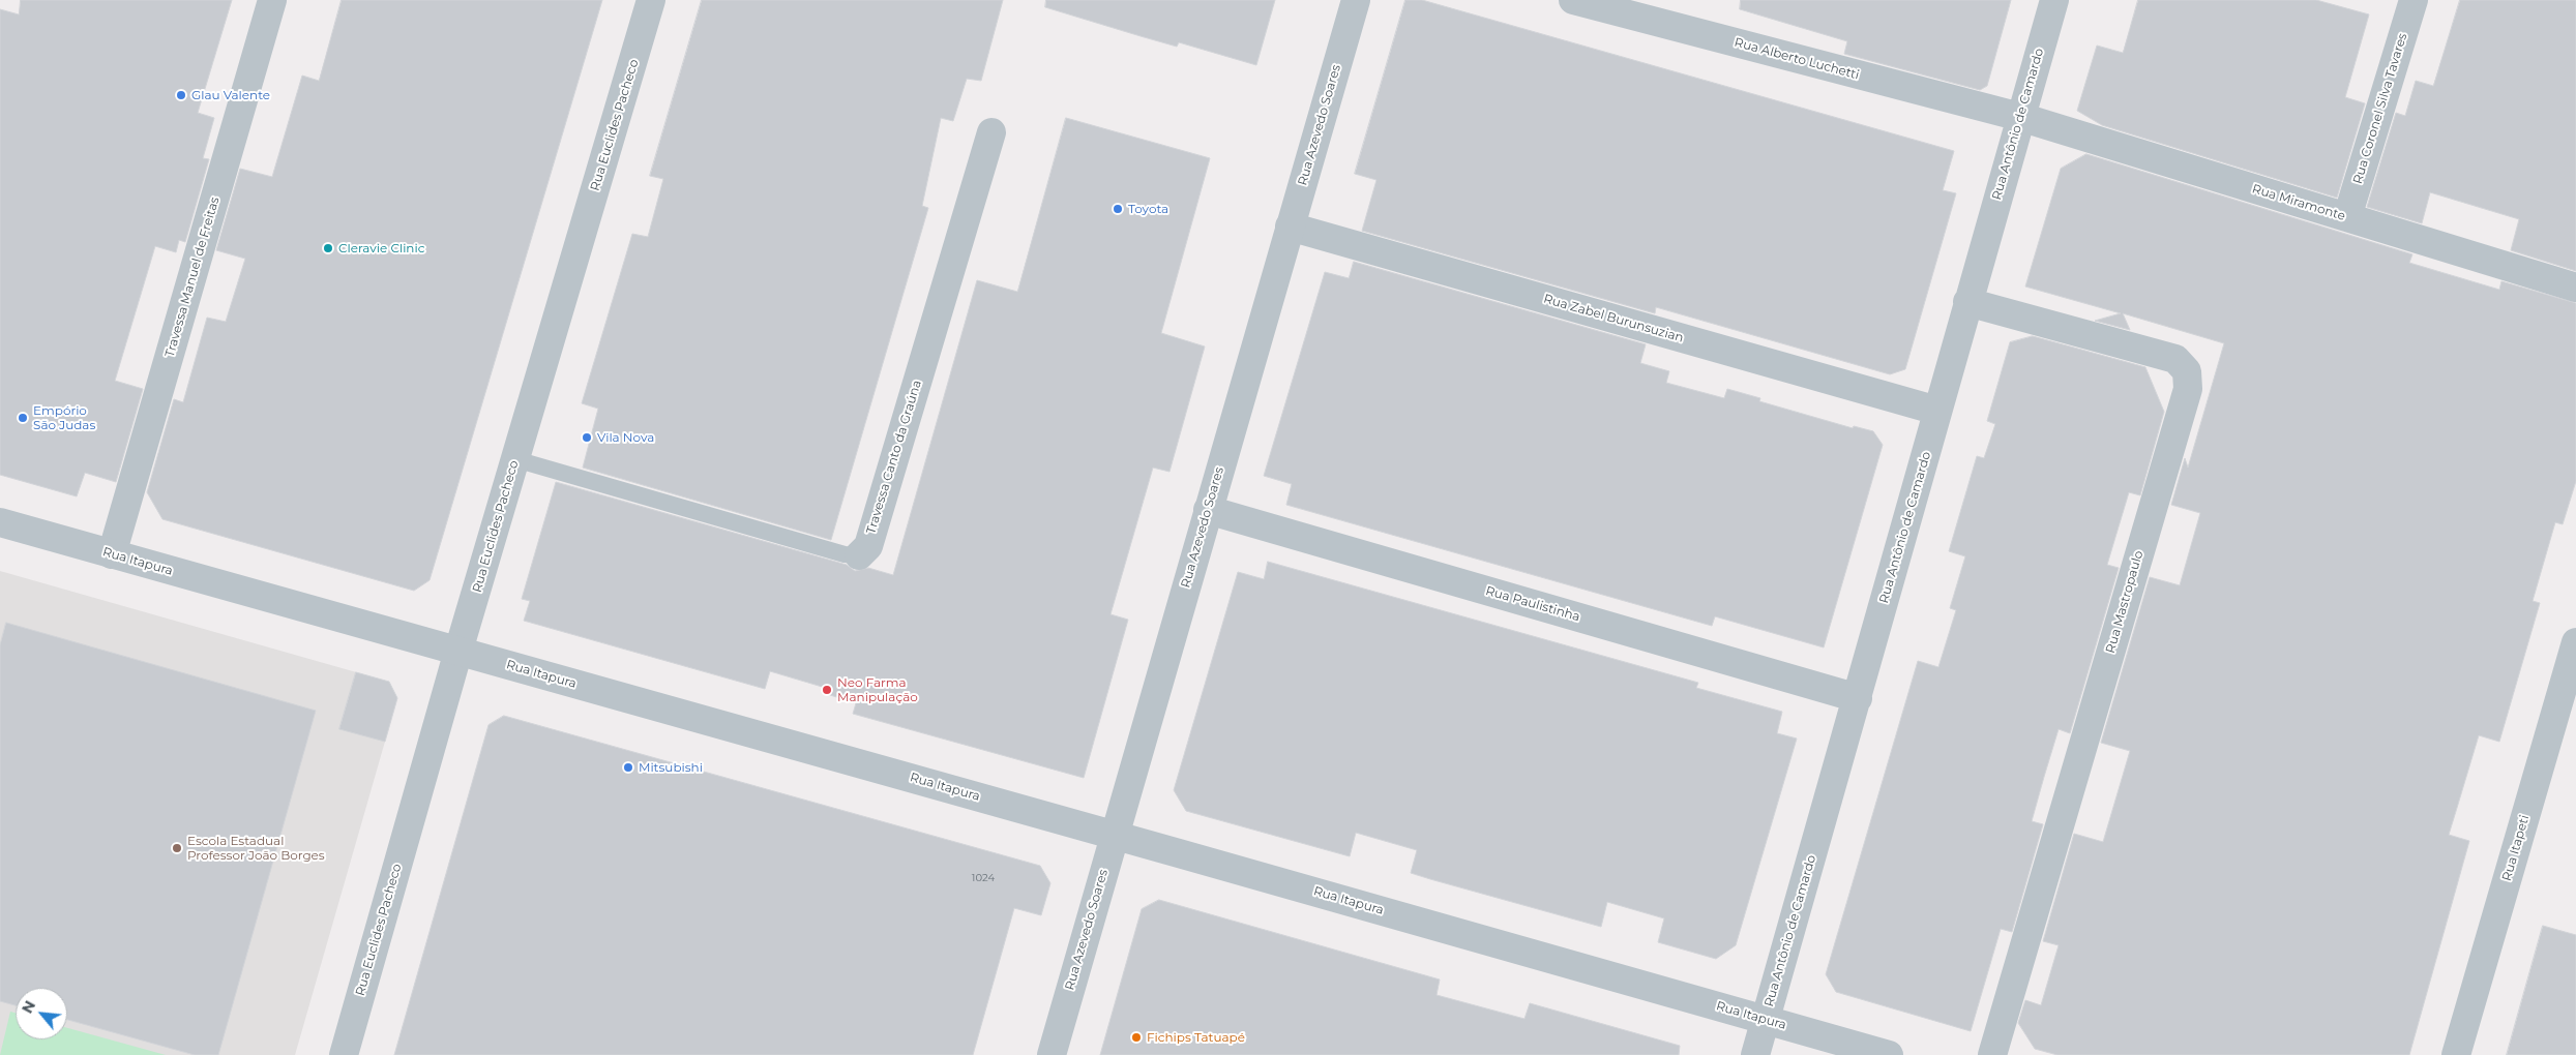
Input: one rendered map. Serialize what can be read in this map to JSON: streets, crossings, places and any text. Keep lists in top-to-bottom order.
{
  "streets": {
    "street": [
      "Rua Alberto Luchetti",
      "Rua Coronel Silva Tavares",
      "Rua Antônio de Camardo",
      "Rua Euclides Pacheco",
      "Rua Azevedo Soares",
      "Rua Miramonte",
      "Travessa Manuel de Freitas",
      "Rua Zabel Burunsuzian",
      "Travessa Canto da Graúna",
      "Rua Itapura",
      "Rua Mastropaulo",
      "Rua Paulistinha",
      "Rua Itapeti"
    ]
  },
  "crossings": [
    ["Rua Alberto Luchetti", "Rua Antônio de Camardo"],
    ["Rua Alberto Luchetti", "Rua Miramonte"],
    ["Rua Coronel Silva Tavares", "Rua Miramonte"],
    ["Rua Antônio de Camardo", "Rua Miramonte"],
    ["Rua Antônio de Camardo", "Rua Zabel Burunsuzian"],
    ["Rua Antônio de Camardo", "Rua Itapura"],
    ["Rua Antônio de Camardo", "Rua Mastropaulo"],
    ["Rua Antônio de Camardo", "Rua Paulistinha"],
    ["Rua Euclides Pacheco", "Travessa Canto da Graúna"],
    ["Rua Euclides Pacheco", "Rua Itapura"],
    ["Rua Azevedo Soares", "Rua Zabel Burunsuzian"],
    ["Rua Azevedo Soares", "Rua Itapura"],
    ["Rua Azevedo Soares", "Rua Paulistinha"],
    ["Travessa Manuel de Freitas", "Rua Itapura"]
  ],
  "places": [
    "Glau Valente",
    "Toyota",
    "Cleravie Clinic",
    "Empório São Judas",
    "Vila Nova",
    "Neo Farma Manipulação",
    "Mitsubishi",
    "Escola Estadual Professor João Borges",
    "Fichips Tatuapé"
  ],
  "house_numbers": ["1024"],
  "north": "top left"
}
